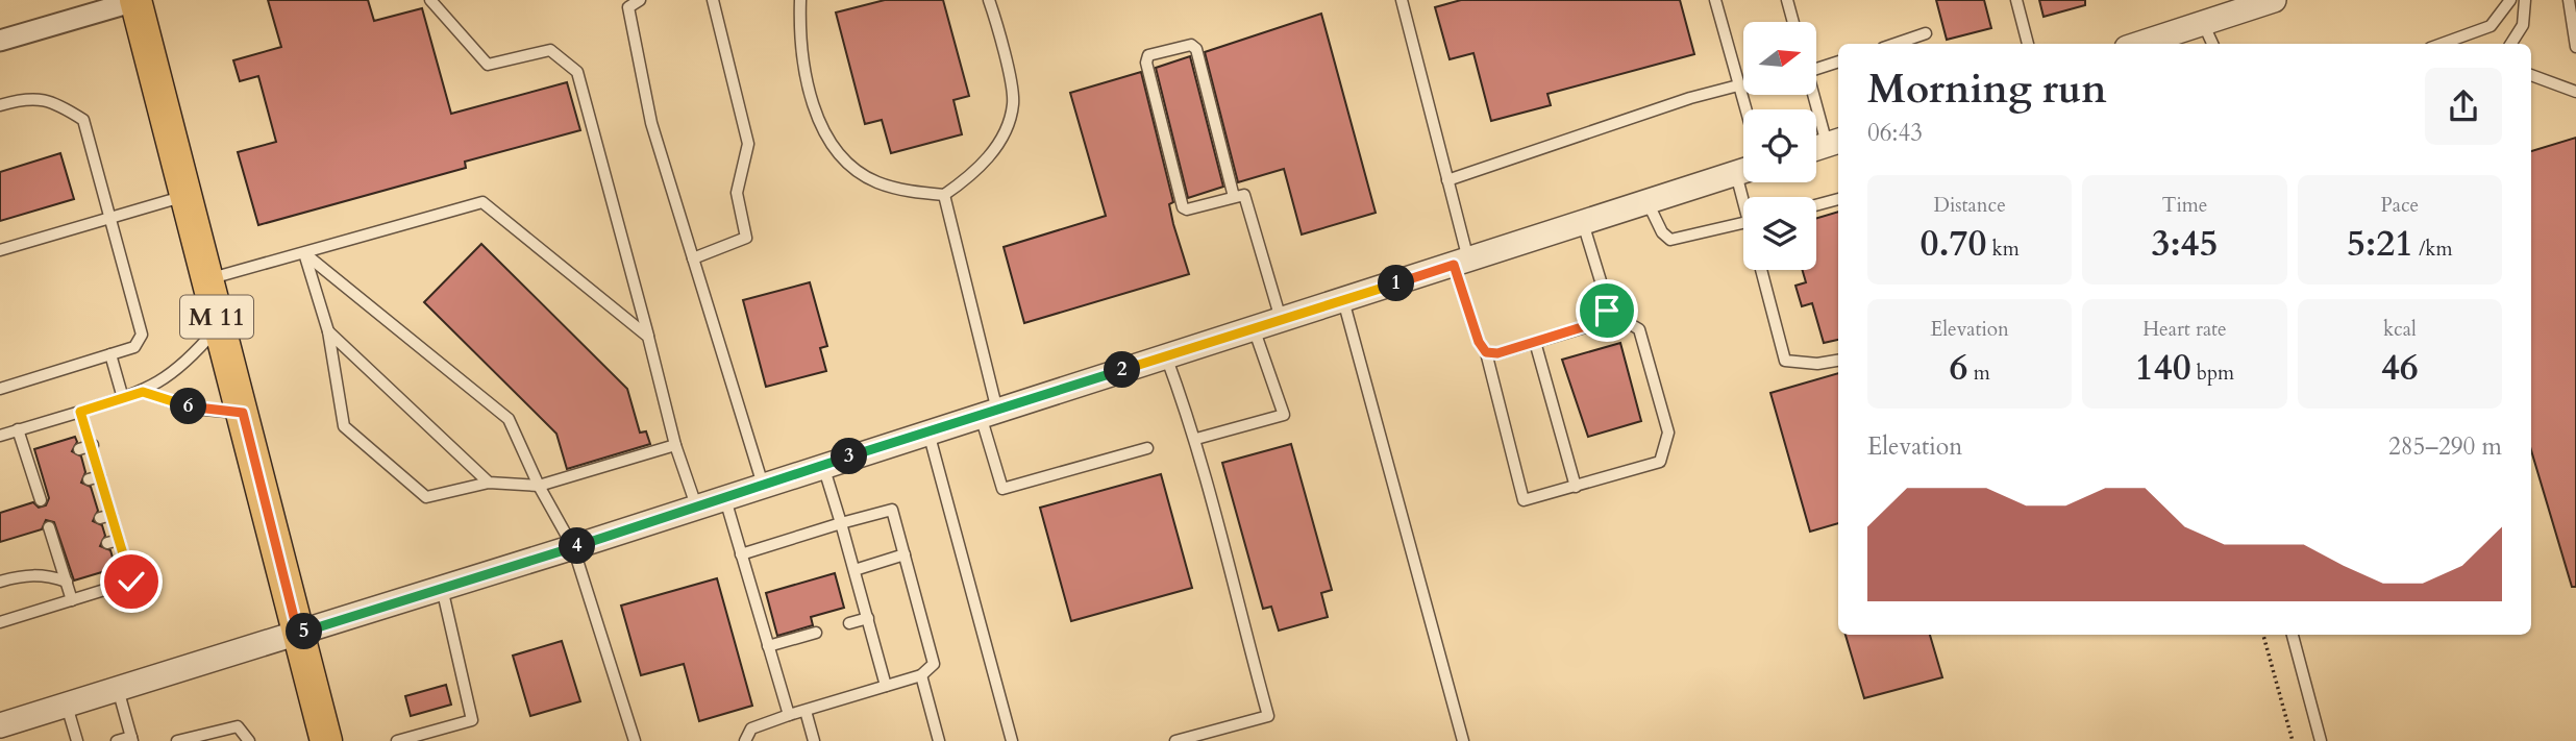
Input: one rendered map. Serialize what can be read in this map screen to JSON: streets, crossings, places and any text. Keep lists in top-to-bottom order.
{
  "streets": {
    "main road": ["M 11"]
  },
  "north": "right",
  "page": {
    "heading": ["Morning run", "06:43"],
    "stats": [
      ["Distance", "0.70 km"],
      ["Time", "3:45"],
      ["Pace", "5:21 /km"],
      ["Elevation", "6 m"],
      ["Heart rate", "140 bpm"],
      ["kcal", "46"]
    ],
    "pins": [
      "1",
      "2",
      "6",
      "3",
      "4",
      "5"
    ],
    "chart": ["Elevation", "285–290 m"]
  }
}
